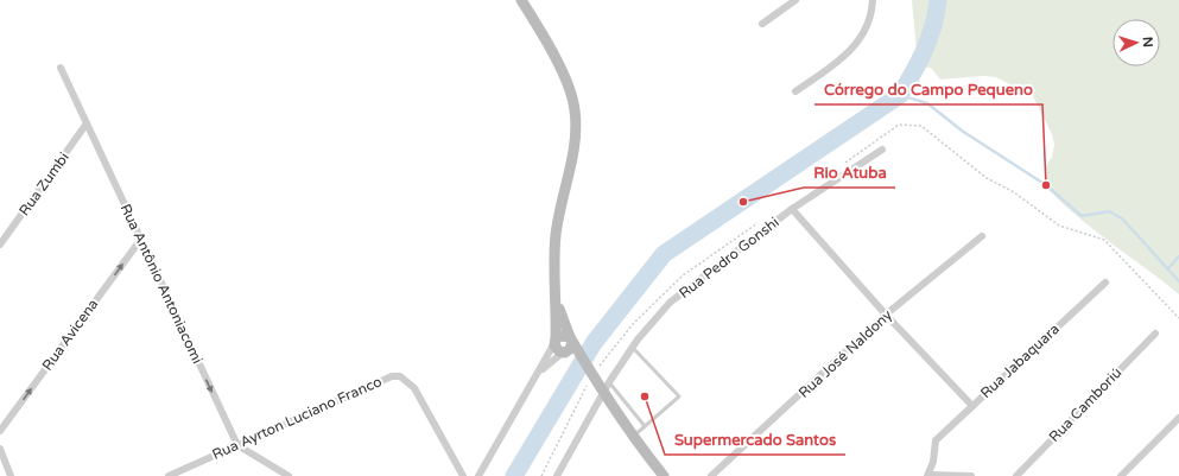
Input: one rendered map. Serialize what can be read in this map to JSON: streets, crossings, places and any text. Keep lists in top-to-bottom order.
{
  "streets": {
    "street": [
      "Rua Zumbi",
      "Rua Pedro Gonshi",
      "Rua Antônio Antoniacomi",
      "Rua Avicena",
      "Rua José Naldony",
      "Rua Jabaquara",
      "Rua Camboriú",
      "Rua Ayrton Luciano Franco"
    ]
  },
  "crossings": [
    ["Rua Zumbi", "Rua Antônio Antoniacomi"],
    ["Rua Antônio Antoniacomi", "Rua Avicena"],
    ["Rua Antônio Antoniacomi", "Rua Ayrton Luciano Franco"]
  ],
  "one_way": ["Rua Antônio Antoniacomi", "Rua Avicena"],
  "places": ["Córrego do Campo Pequeno", "Rio Atuba", "Supermercado Santos"],
  "north": "right"
}
